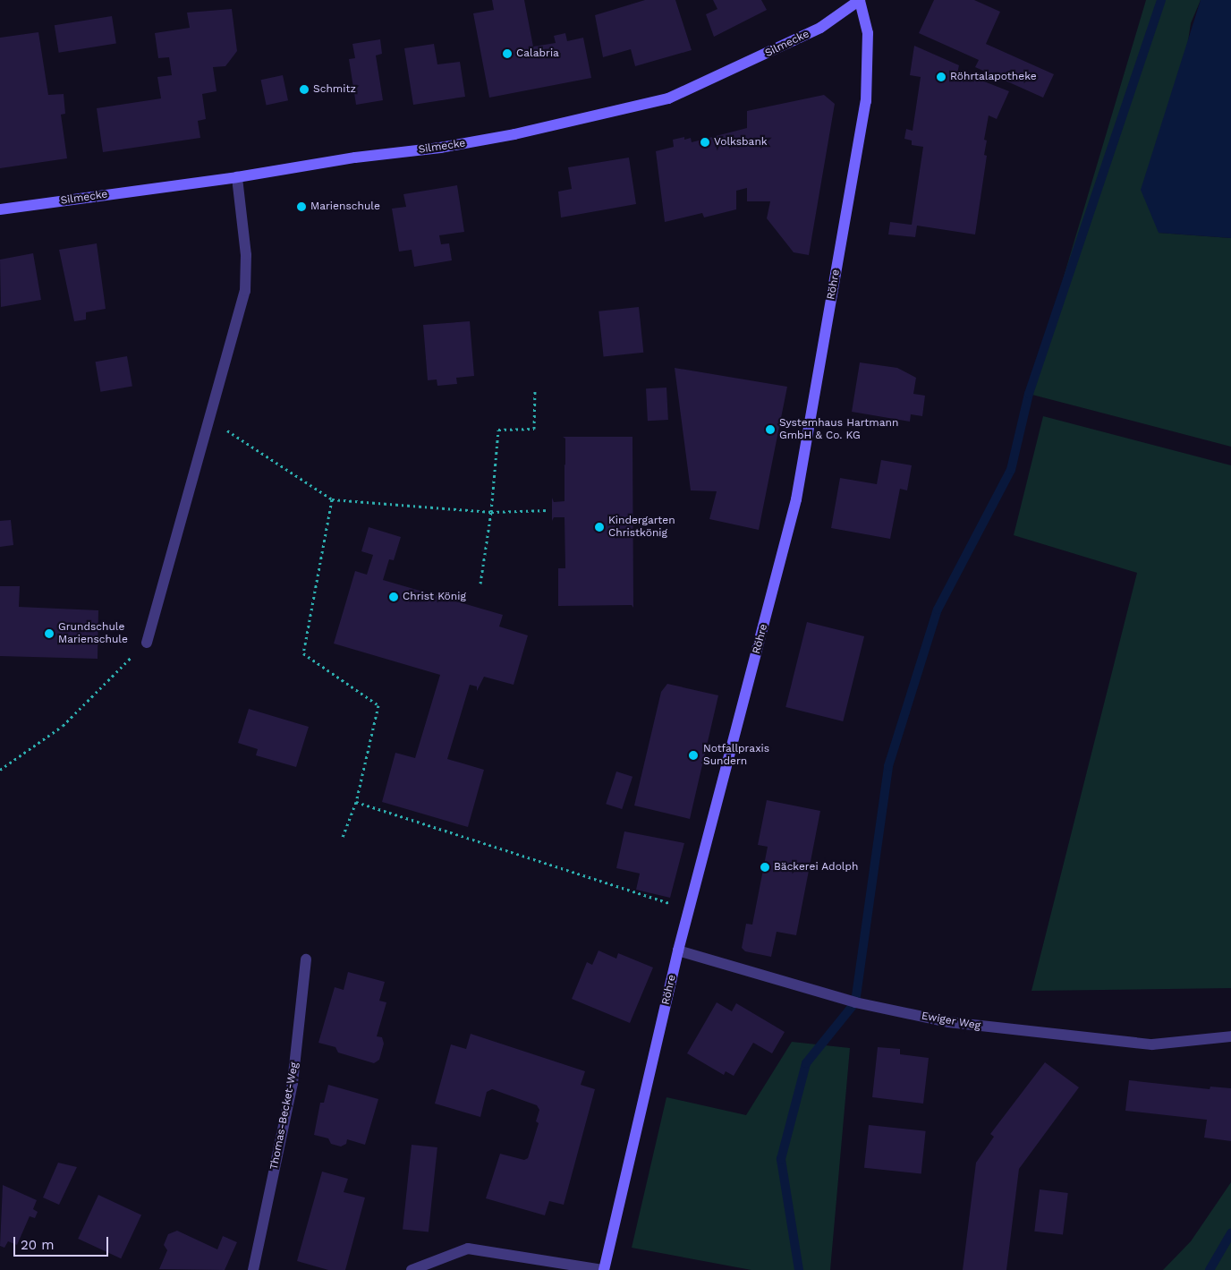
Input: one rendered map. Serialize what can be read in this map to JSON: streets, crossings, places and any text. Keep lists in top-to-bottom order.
{
  "streets": {
    "main road": ["Silmecke", "Röhre"],
    "street": ["Ewiger Weg", "Thomas-Becket-Weg"]
  },
  "crossings": [
    ["Silmecke", "Röhre"],
    ["Röhre", "Ewiger Weg"]
  ],
  "places": [
    "Calabria",
    "Röhrtalapotheke",
    "Schmitz",
    "Volksbank",
    "Marienschule",
    "Systemhaus Hartmann GmbH & Co. KG",
    "Kindergarten Christkönig",
    "Christ König",
    "Grundschule Marienschule",
    "Notfallpraxis Sundern",
    "Bäckerei Adolph"
  ],
  "scale_bar": "20 m"
}
